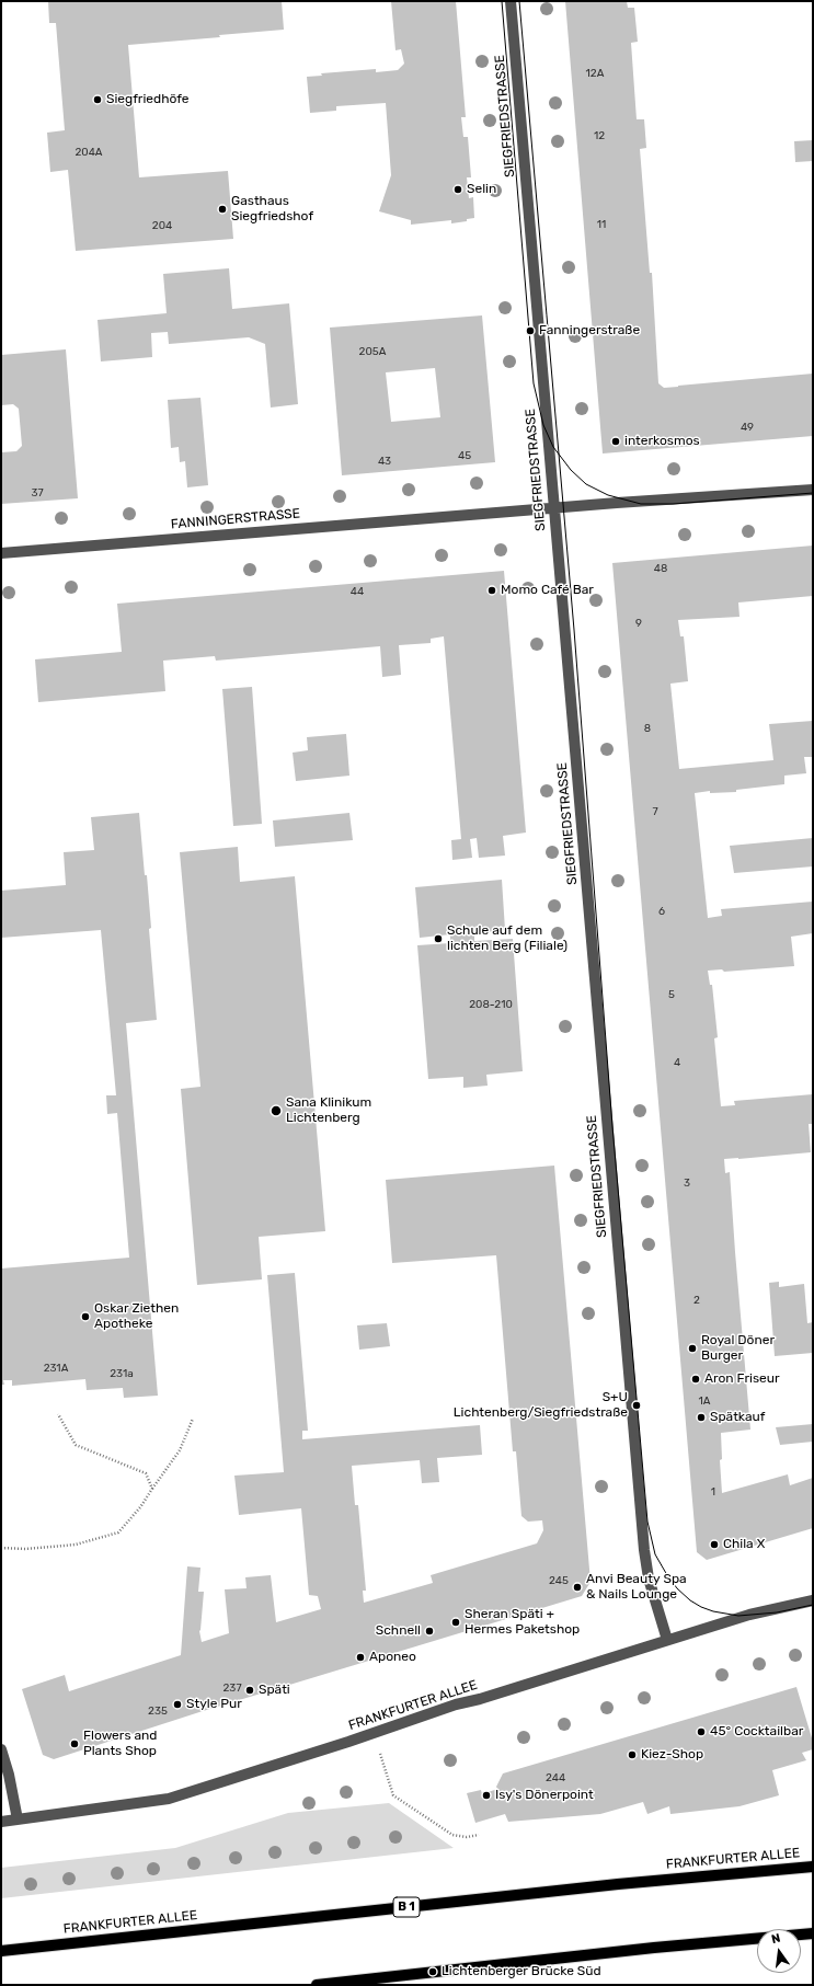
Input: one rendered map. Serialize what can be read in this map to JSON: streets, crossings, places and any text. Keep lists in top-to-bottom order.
{
  "streets": {
    "main road": ["FRANKFURTER ALLEE", "B 1"],
    "street": ["SIEGFRIEDSTRASSE", "FANNINGERSTRASSE"]
  },
  "crossings": [
    ["SIEGFRIEDSTRASSE", "FANNINGERSTRASSE"],
    ["SIEGFRIEDSTRASSE", "FRANKFURTER ALLEE"]
  ],
  "places": [
    "Siegfriedhöfe",
    "Selin",
    "Gasthaus Siegfriedshof",
    "Fanningerstraße",
    "interkosmos",
    "Momo Café Bar",
    "Schule auf dem lichten Berg (Filiale)",
    "Sana Klinikum Lichtenberg",
    "Oskar Ziethen Apotheke",
    "Royal Döner Burger",
    "Aron Friseur",
    "S+U Lichtenberg/Siegfriedstraße",
    "Spätkauf",
    "Chila X",
    "Anvi Beauty Spa & Nails Lounge",
    "Sheran Späti + Hermes Paketshop",
    "Schnell",
    "Aponeo",
    "Späti",
    "Style Pur",
    "45° Cocktailbar",
    "Flowers and Plants Shop",
    "Kiez-Shop",
    "Isy's Dönerpoint",
    "Lichtenberger Brücke Süd"
  ],
  "house_numbers": [
    "12A",
    "12",
    "204A",
    "11",
    "204",
    "205A",
    "49",
    "45",
    "43",
    "37",
    "48",
    "44",
    "9",
    "8",
    "7",
    "6",
    "5",
    "208-210",
    "4",
    "3",
    "2",
    "231A",
    "231a",
    "1A",
    "1",
    "245",
    "237",
    "235",
    "244"
  ],
  "north": "top"
}
